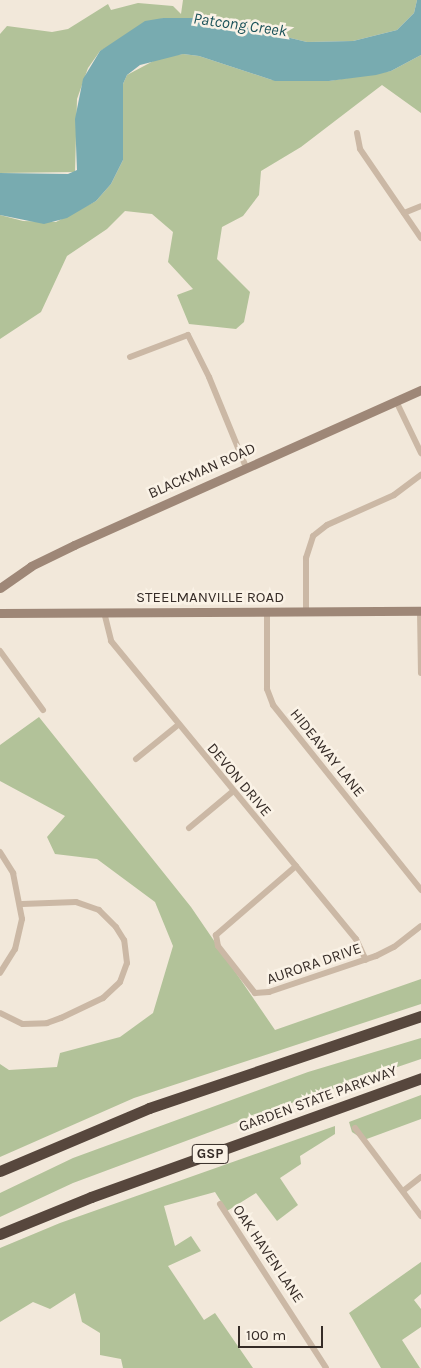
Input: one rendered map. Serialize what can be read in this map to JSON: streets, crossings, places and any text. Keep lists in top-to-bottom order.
{
  "streets": {
    "highway": ["GARDEN STATE PARKWAY", "GSP"],
    "main road": ["BLACKMAN ROAD", "STEELMANVILLE ROAD"],
    "street": [
      "HIDEAWAY LANE",
      "DEVON DRIVE",
      "AURORA DRIVE",
      "OAK HAVEN LANE"
    ]
  },
  "crossings": [
    ["STEELMANVILLE ROAD", "HIDEAWAY LANE"],
    ["STEELMANVILLE ROAD", "DEVON DRIVE"],
    ["DEVON DRIVE", "AURORA DRIVE"]
  ],
  "water": ["Patcong Creek"],
  "scale_bar": "100 m"
}
